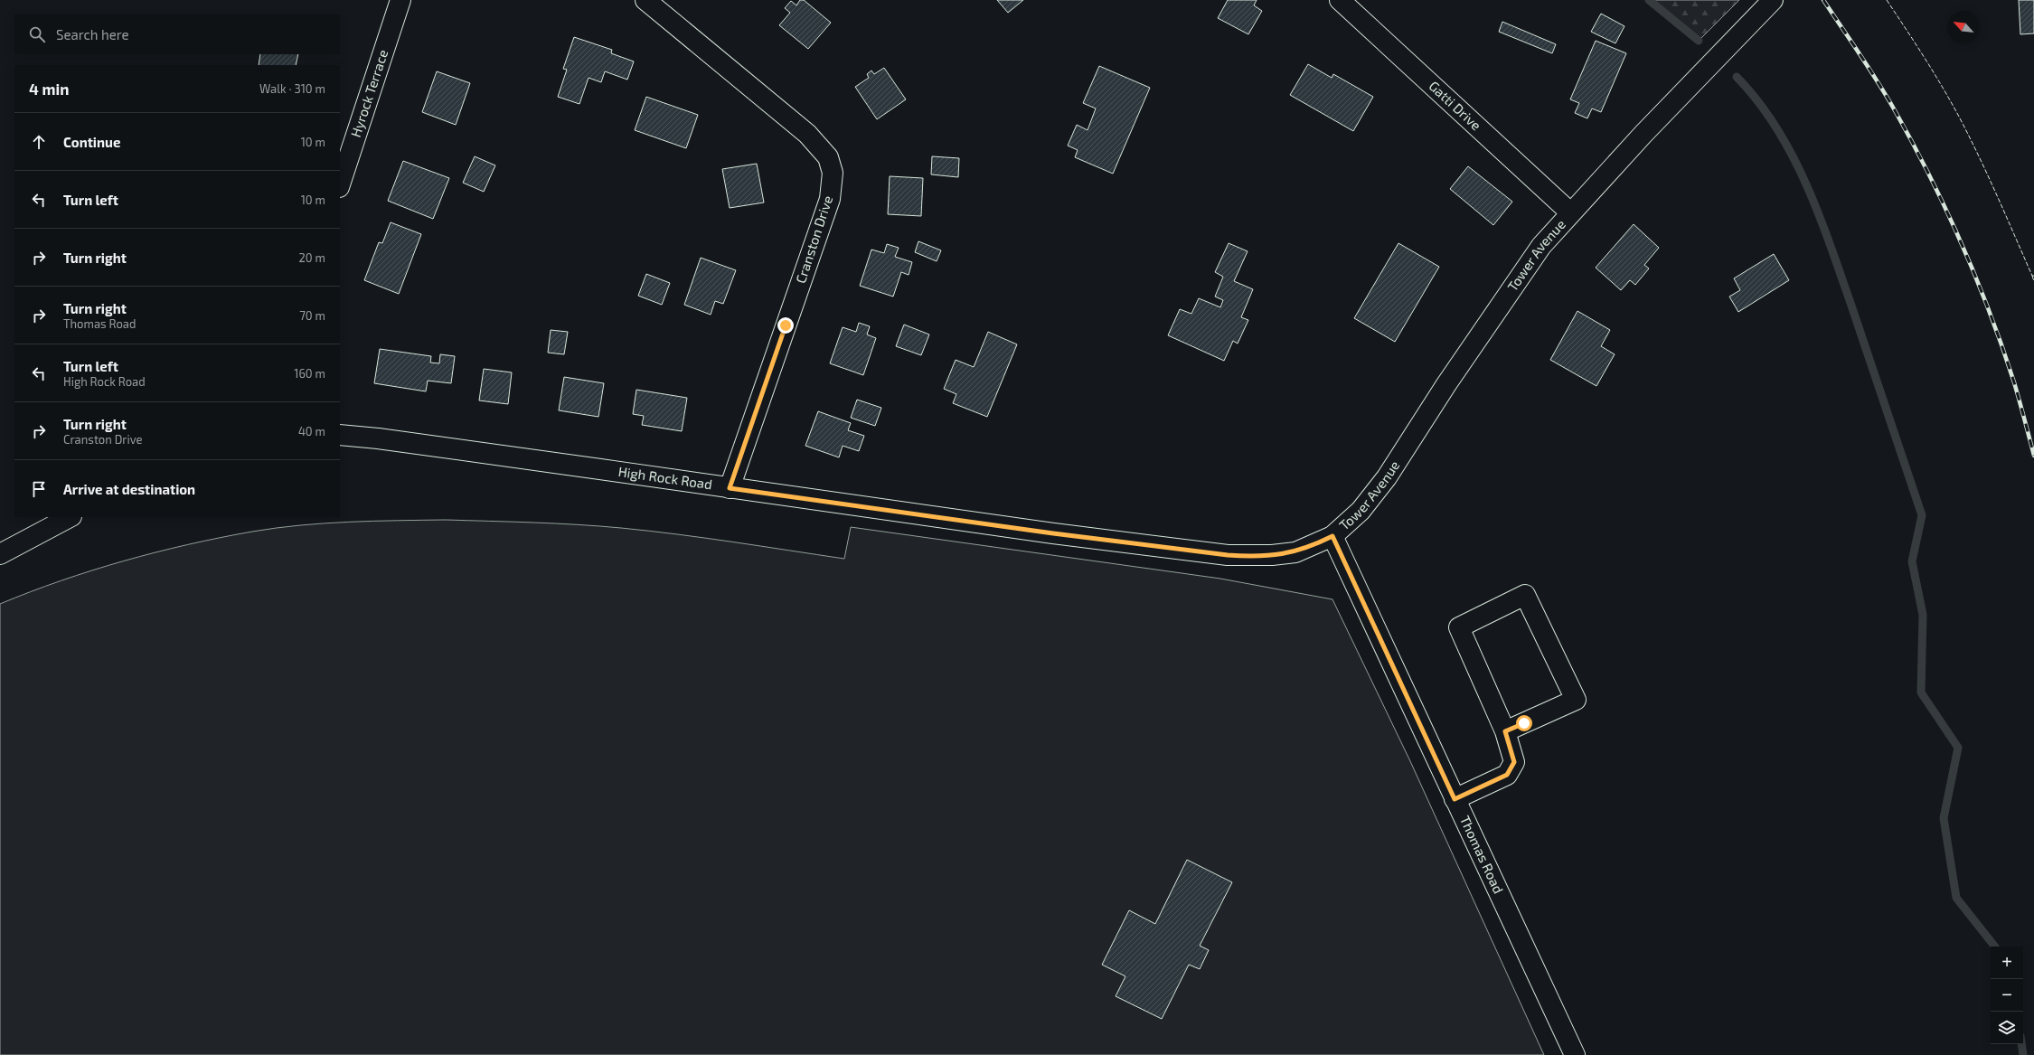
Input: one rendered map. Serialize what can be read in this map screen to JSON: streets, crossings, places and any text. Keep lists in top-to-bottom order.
{
  "streets": {
    "main road": [
      "Hyrock Terrace",
      "Gatti Drive",
      "Cranston Drive",
      "Tower Avenue",
      "High Rock Road",
      "Thomas Road"
    ]
  },
  "crossings": [
    ["Gatti Drive", "Tower Avenue"],
    ["Cranston Drive", "High Rock Road"],
    ["Tower Avenue", "High Rock Road"],
    ["Tower Avenue", "Thomas Road"],
    ["High Rock Road", "Thomas Road"]
  ],
  "north": "top left",
  "page": {
    "search": "Search here",
    "heading": ["4 min", "Walk · 310 m"],
    "list": [
      ["Continue", "10 m"],
      ["Turn left", "10 m"],
      ["Turn right", "20 m"],
      ["Turn right", "Thomas Road", "70 m"],
      ["Turn left", "High Rock Road", "160 m"],
      ["Turn right", "Cranston Drive", "40 m"],
      "Arrive at destination"
    ],
    "map_buttons": ["+", "−"]
  }
}
